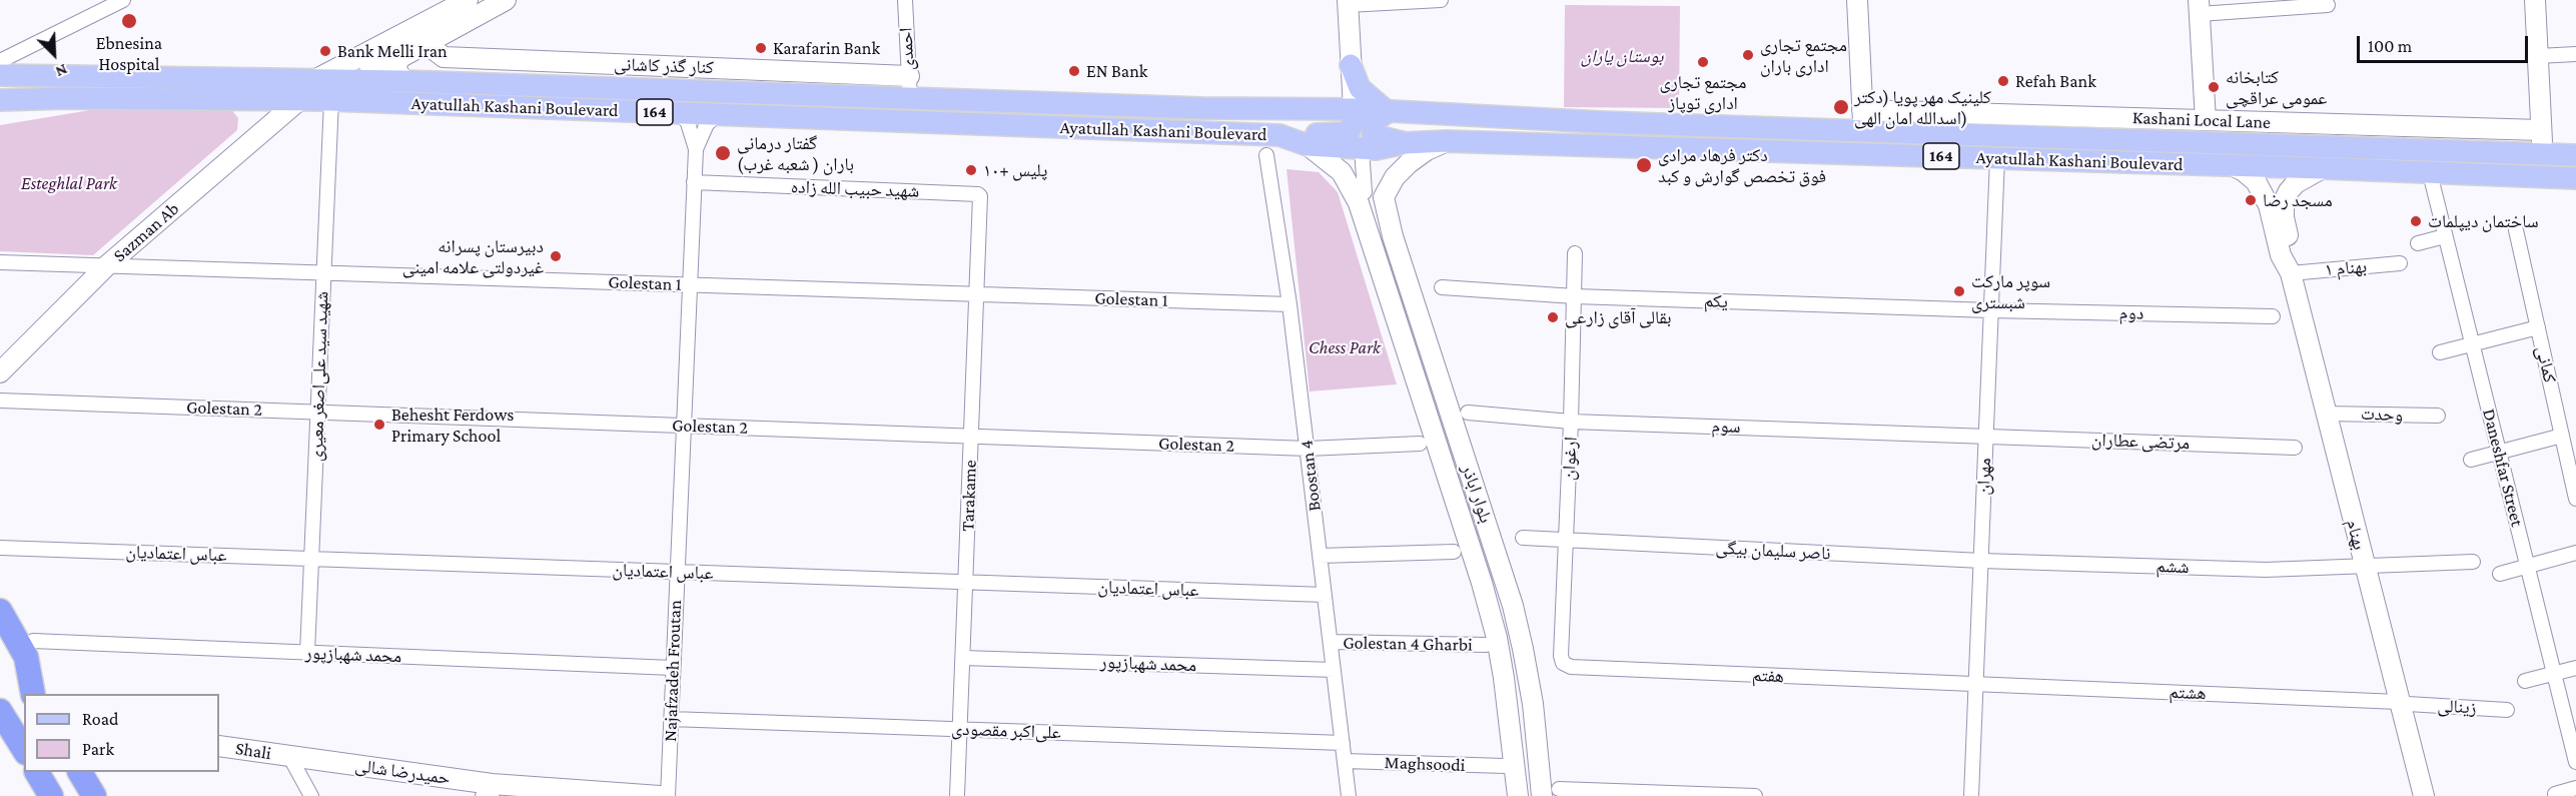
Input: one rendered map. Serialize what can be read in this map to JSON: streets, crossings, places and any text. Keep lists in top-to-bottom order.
{
  "streets": {
    "main road": [
      "کنار گذر کاشانی",
      "Ayatullah Kashani Boulevard",
      "164",
      "Kashani Local Lane",
      "Sazman Ab",
      "بلوار اباذر",
      "بهنام",
      "Shali",
      "حمیدرضا شالی"
    ],
    "street": [
      "احمدی",
      "شهید حبیب الله زاده",
      "بهنام ۱",
      "Golestan 1",
      "یکم",
      "دوم",
      "کمانی",
      "شهید سید علی‌اصغر معیری",
      "Golestan 2",
      "وحدت",
      "سوم",
      "مرتضی عطاران",
      "ارغوان",
      "Daneshfar Street",
      "Boostan 4",
      "مهران",
      "Tarakame",
      "ناصر سلیمان بیگی",
      "عباس اعتمادیان",
      "ششم",
      "Golestan 4 Gharbi",
      "محمد شهبازپور",
      "Najafzadeh Froutan",
      "هفتم",
      "هشتم",
      "زینالی",
      "علی‌اکبر مقصودی",
      "Maghsoodi"
    ]
  },
  "crossings": [
    ["احمدی", "کنار گذر کاشانی"],
    ["احمدی", "Ayatullah Kashani Boulevard"],
    ["Ayatullah Kashani Boulevard", "Sazman Ab"],
    ["Ayatullah Kashani Boulevard", "شهید سید علی‌اصغر معیری"],
    ["Ayatullah Kashani Boulevard", "Daneshfar Street"],
    ["Ayatullah Kashani Boulevard", "مهران"],
    ["Ayatullah Kashani Boulevard", "بلوار اباذر"],
    ["Ayatullah Kashani Boulevard", "بهنام"],
    ["Ayatullah Kashani Boulevard", "Najafzadeh Froutan"],
    ["شهید حبیب الله زاده", "Tarakame"],
    ["شهید حبیب الله زاده", "Najafzadeh Froutan"],
    ["Sazman Ab", "Golestan 1"],
    ["بهنام ۱", "بهنام"],
    ["Golestan 1", "شهید سید علی‌اصغر معیری"],
    ["Golestan 1", "Boostan 4"],
    ["Golestan 1", "Tarakame"],
    ["Golestan 1", "Najafzadeh Froutan"],
    ["یکم", "دوم"],
    ["یکم", "ارغوان"],
    ["یکم", "مهران"],
    ["دوم", "مهران"],
    ["شهید سید علی‌اصغر معیری", "Golestan 2"],
    ["شهید سید علی‌اصغر معیری", "عباس اعتمادیان"],
    ["شهید سید علی‌اصغر معیری", "محمد شهبازپور"],
    ["Golestan 2", "Boostan 4"],
    ["Golestan 2", "Tarakame"],
    ["Golestan 2", "Najafzadeh Froutan"],
    ["وحدت", "بهنام"],
    ["سوم", "مرتضی عطاران"],
    ["سوم", "ارغوان"],
    ["سوم", "مهران"],
    ["مرتضی عطاران", "مهران"],
    ["ارغوان", "ناصر سلیمان بیگی"],
    ["ارغوان", "هفتم"],
    ["Boostan 4", "عباس اعتمادیان"],
    ["Boostan 4", "Golestan 4 Gharbi"],
    ["Boostan 4", "محمد شهبازپور"],
    ["Boostan 4", "علی‌اکبر مقصودی"],
    ["Boostan 4", "Maghsoodi"],
    ["مهران", "ناصر سلیمان بیگی"],
    ["مهران", "ششم"],
    ["مهران", "هفتم"],
    ["مهران", "هشتم"],
    ["Tarakame", "عباس اعتمادیان"],
    ["Tarakame", "محمد شهبازپور"],
    ["Tarakame", "علی‌اکبر مقصودی"],
    ["بهنام", "ششم"],
    ["بهنام", "هشتم"],
    ["بهنام", "زینالی"],
    ["ناصر سلیمان بیگی", "ششم"],
    ["عباس اعتمادیان", "Najafzadeh Froutan"],
    ["محمد شهبازپور", "Najafzadeh Froutan"],
    ["Najafzadeh Froutan", "علی‌اکبر مقصودی"],
    ["هفتم", "هشتم"],
    ["هشتم", "زینالی"],
    ["Shali", "حمیدرضا شالی"]
  ],
  "parks": ["بوستان یاران", "Esteghlal Park", "Chess Park"],
  "places": [
    "Ebnesina Hospital",
    "Karafarin Bank",
    "Bank Melli Iran",
    "مجتمع تجاری اداری باران",
    "مجتمع تجاری اداری توپاز",
    "EN Bank",
    "Refah Bank",
    "کتابخانه عمومی عراقچی",
    "کلینیک مهر پویا (دکتر اسدالله امان الهی)",
    "گفتار درمانی باران ( شعبه غرب)",
    "دکتر فرهاد مرادی فوق تخصص گوارش و کبد",
    "پلیس +۱۰",
    "مسجد رضا",
    "ساختمان دیپلمات",
    "دبیرستان پسرانه غیردولتی علامه امینی",
    "سوپر مارکت شبستری",
    "بقالی آقای زارعی",
    "Behesht Ferdows Primary School"
  ],
  "legend": ["Road", "Park"],
  "scale_bar": "100 m",
  "north": "bottom right"
}
